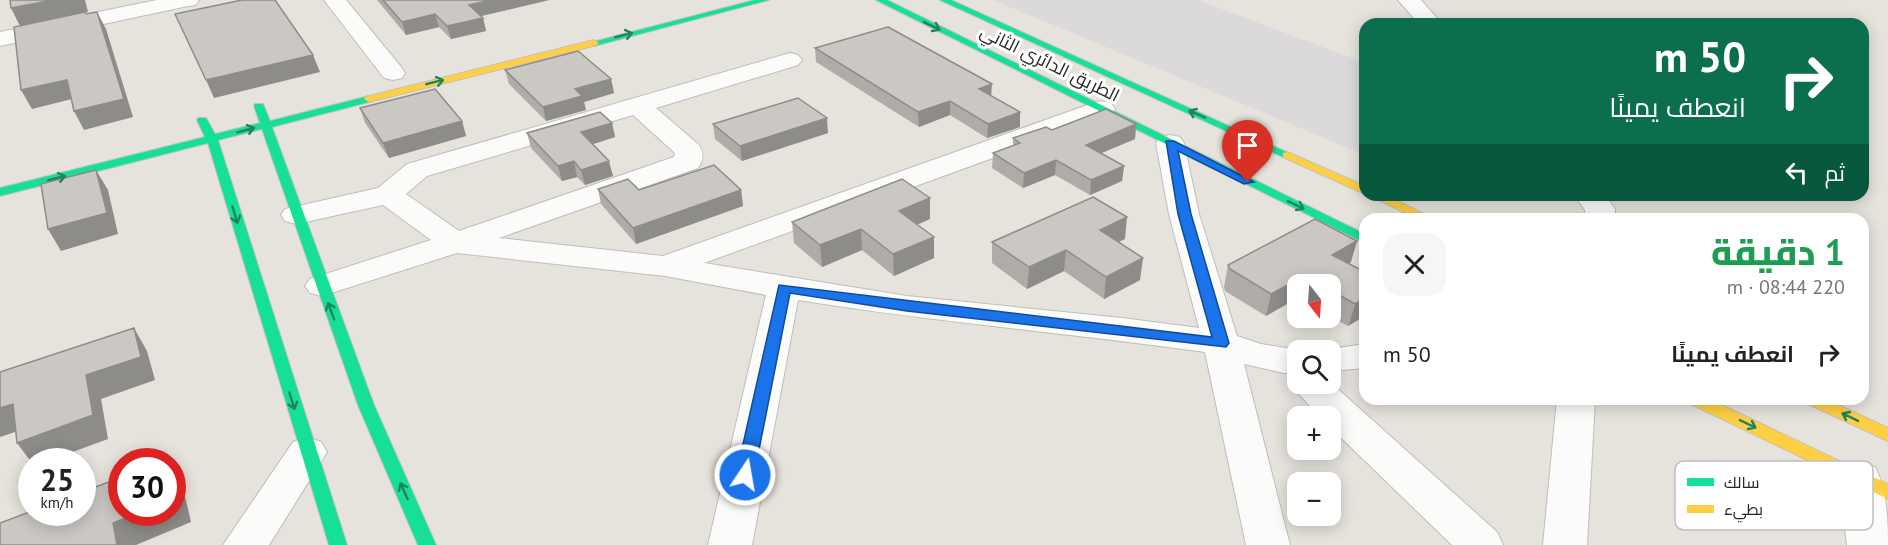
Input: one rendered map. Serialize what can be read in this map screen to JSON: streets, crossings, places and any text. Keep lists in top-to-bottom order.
{
  "streets": {
    "main road": ["الطريق الدائري الثاني"]
  },
  "legend": ["سالك", "بطيء"],
  "north": "bottom",
  "page": {
    "turn": ["50 m", "انعطف يمينًا"],
    "then": "ثم",
    "heading": ["1 دقيقة", "220 m · 08:44"],
    "map_buttons": ["+", "−"],
    "list": [
      {
        "name": "انعطف يمينًا",
        "value": "50 m"
      }
    ],
    "speed": "25 km/h",
    "limit": "30"
  }
}
